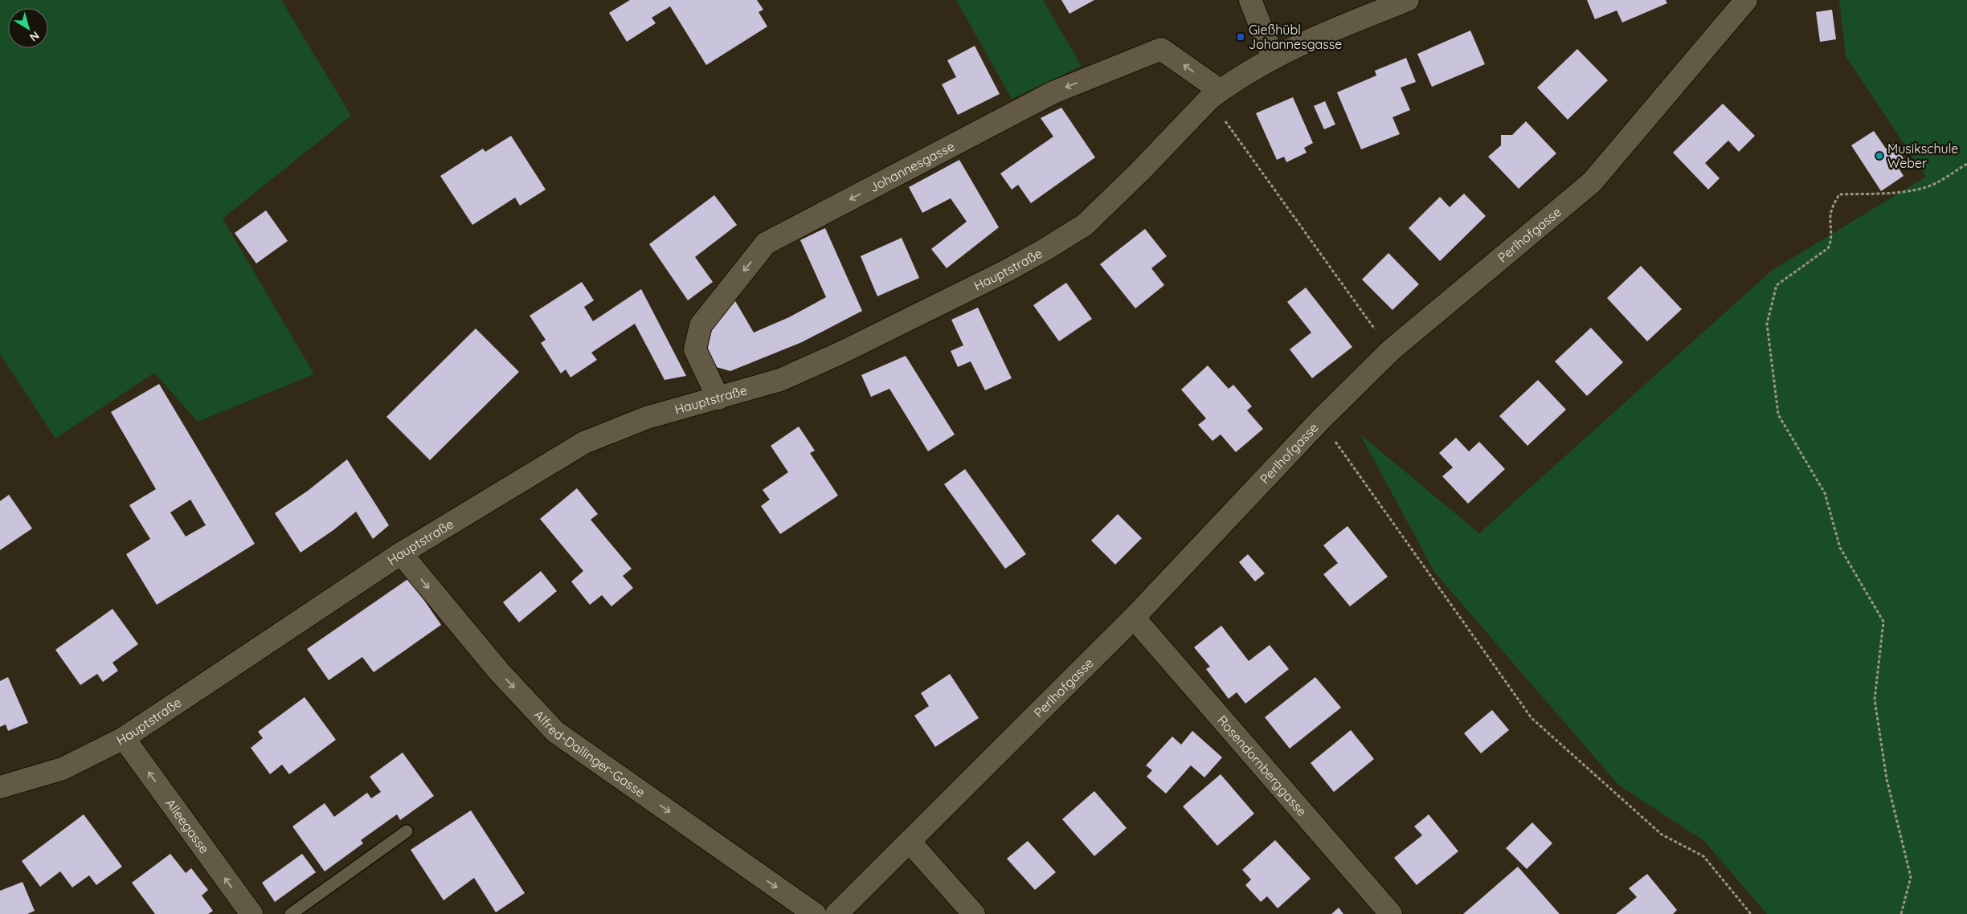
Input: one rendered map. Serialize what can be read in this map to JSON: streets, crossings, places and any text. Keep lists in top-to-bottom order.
{
  "streets": {
    "street": [
      "Johannesgasse",
      "Perlhofgasse",
      "Hauptstraße",
      "Alfred-Dallinger-Gasse",
      "Rosendornberggasse",
      "Alleegasse"
    ]
  },
  "crossings": [
    ["Johannesgasse", "Hauptstraße"],
    ["Perlhofgasse", "Rosendornberggasse"],
    ["Hauptstraße", "Alfred-Dallinger-Gasse"],
    ["Hauptstraße", "Alleegasse"]
  ],
  "one_way": ["Johannesgasse", "Alfred-Dallinger-Gasse", "Alleegasse"],
  "places": {
    "transit": ["Gießhübl Johannesgasse"],
    "other": ["Musikschule Weber"]
  },
  "north": "bottom right"
}
